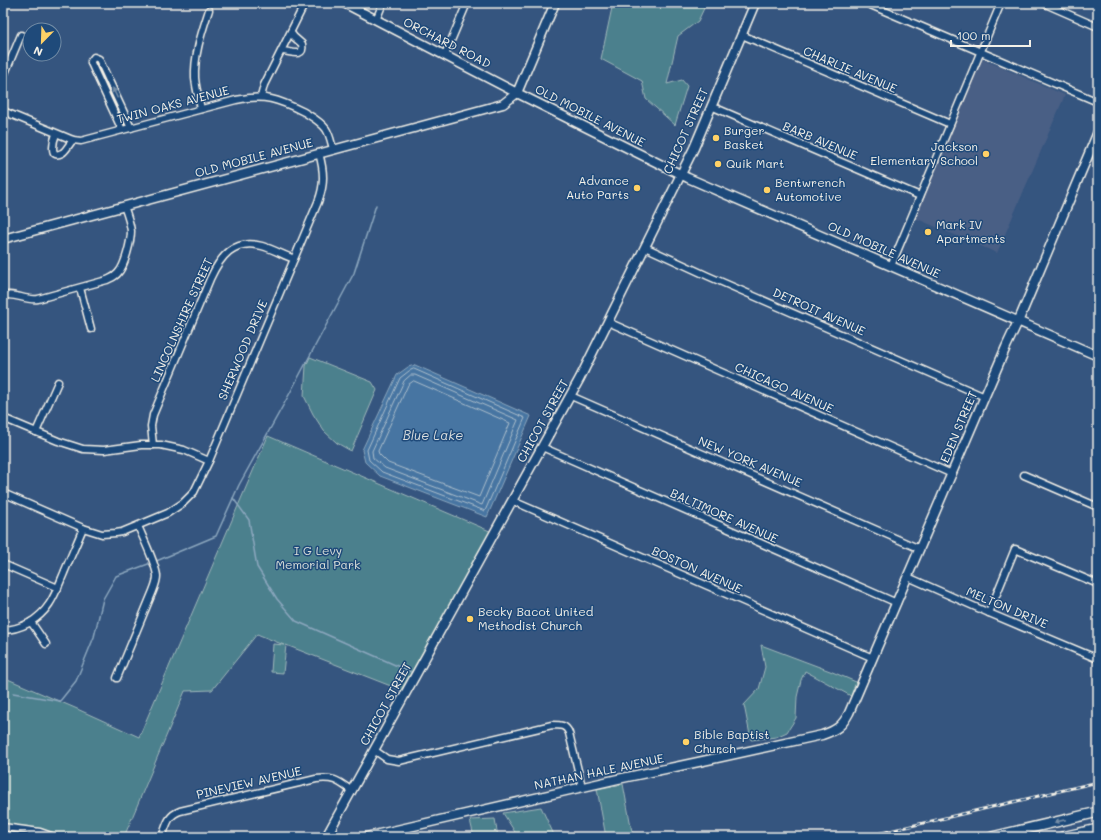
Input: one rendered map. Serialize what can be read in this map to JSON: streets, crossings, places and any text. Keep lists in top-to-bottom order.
{
  "streets": {
    "main road": [
      "ORCHARD ROAD",
      "OLD MOBILE AVENUE",
      "CHICOT STREET",
      "EDEN STREET",
      "NATHAN HALE AVENUE"
    ],
    "street": [
      "CHARLIE AVENUE",
      "TWIN OAKS AVENUE",
      "BARB AVENUE",
      "DETROIT AVENUE",
      "LINCOLNSHIRE STREET",
      "SHERWOOD DRIVE",
      "CHICAGO AVENUE",
      "NEW YORK AVENUE",
      "BALTIMORE AVENUE",
      "BOSTON AVENUE",
      "MELTON DRIVE",
      "PINEVIEW AVENUE"
    ]
  },
  "crossings": [
    ["ORCHARD ROAD", "OLD MOBILE AVENUE"],
    ["CHARLIE AVENUE", "CHICOT STREET"],
    ["TWIN OAKS AVENUE", "OLD MOBILE AVENUE"],
    ["OLD MOBILE AVENUE", "CHICOT STREET"],
    ["OLD MOBILE AVENUE", "SHERWOOD DRIVE"],
    ["OLD MOBILE AVENUE", "EDEN STREET"],
    ["CHICOT STREET", "BARB AVENUE"],
    ["CHICOT STREET", "DETROIT AVENUE"],
    ["CHICOT STREET", "CHICAGO AVENUE"],
    ["CHICOT STREET", "NEW YORK AVENUE"],
    ["CHICOT STREET", "BALTIMORE AVENUE"],
    ["CHICOT STREET", "BOSTON AVENUE"],
    ["CHICOT STREET", "PINEVIEW AVENUE"],
    ["DETROIT AVENUE", "EDEN STREET"],
    ["LINCOLNSHIRE STREET", "SHERWOOD DRIVE"],
    ["CHICAGO AVENUE", "EDEN STREET"],
    ["EDEN STREET", "NEW YORK AVENUE"],
    ["EDEN STREET", "BALTIMORE AVENUE"],
    ["EDEN STREET", "BOSTON AVENUE"],
    ["EDEN STREET", "MELTON DRIVE"],
    ["EDEN STREET", "NATHAN HALE AVENUE"]
  ],
  "water": ["Blue Lake"],
  "parks": ["I G Levy Memorial Park"],
  "places": [
    "Burger Basket",
    "Jackson Elementary School",
    "Quik Mart",
    "Advance Auto Parts",
    "Bentwrench Automotive",
    "Mark IV Apartments",
    "Becky Bacot United Methodist Church",
    "Bible Baptist Church"
  ],
  "scale_bar": "100 m",
  "north": "bottom left"
}
